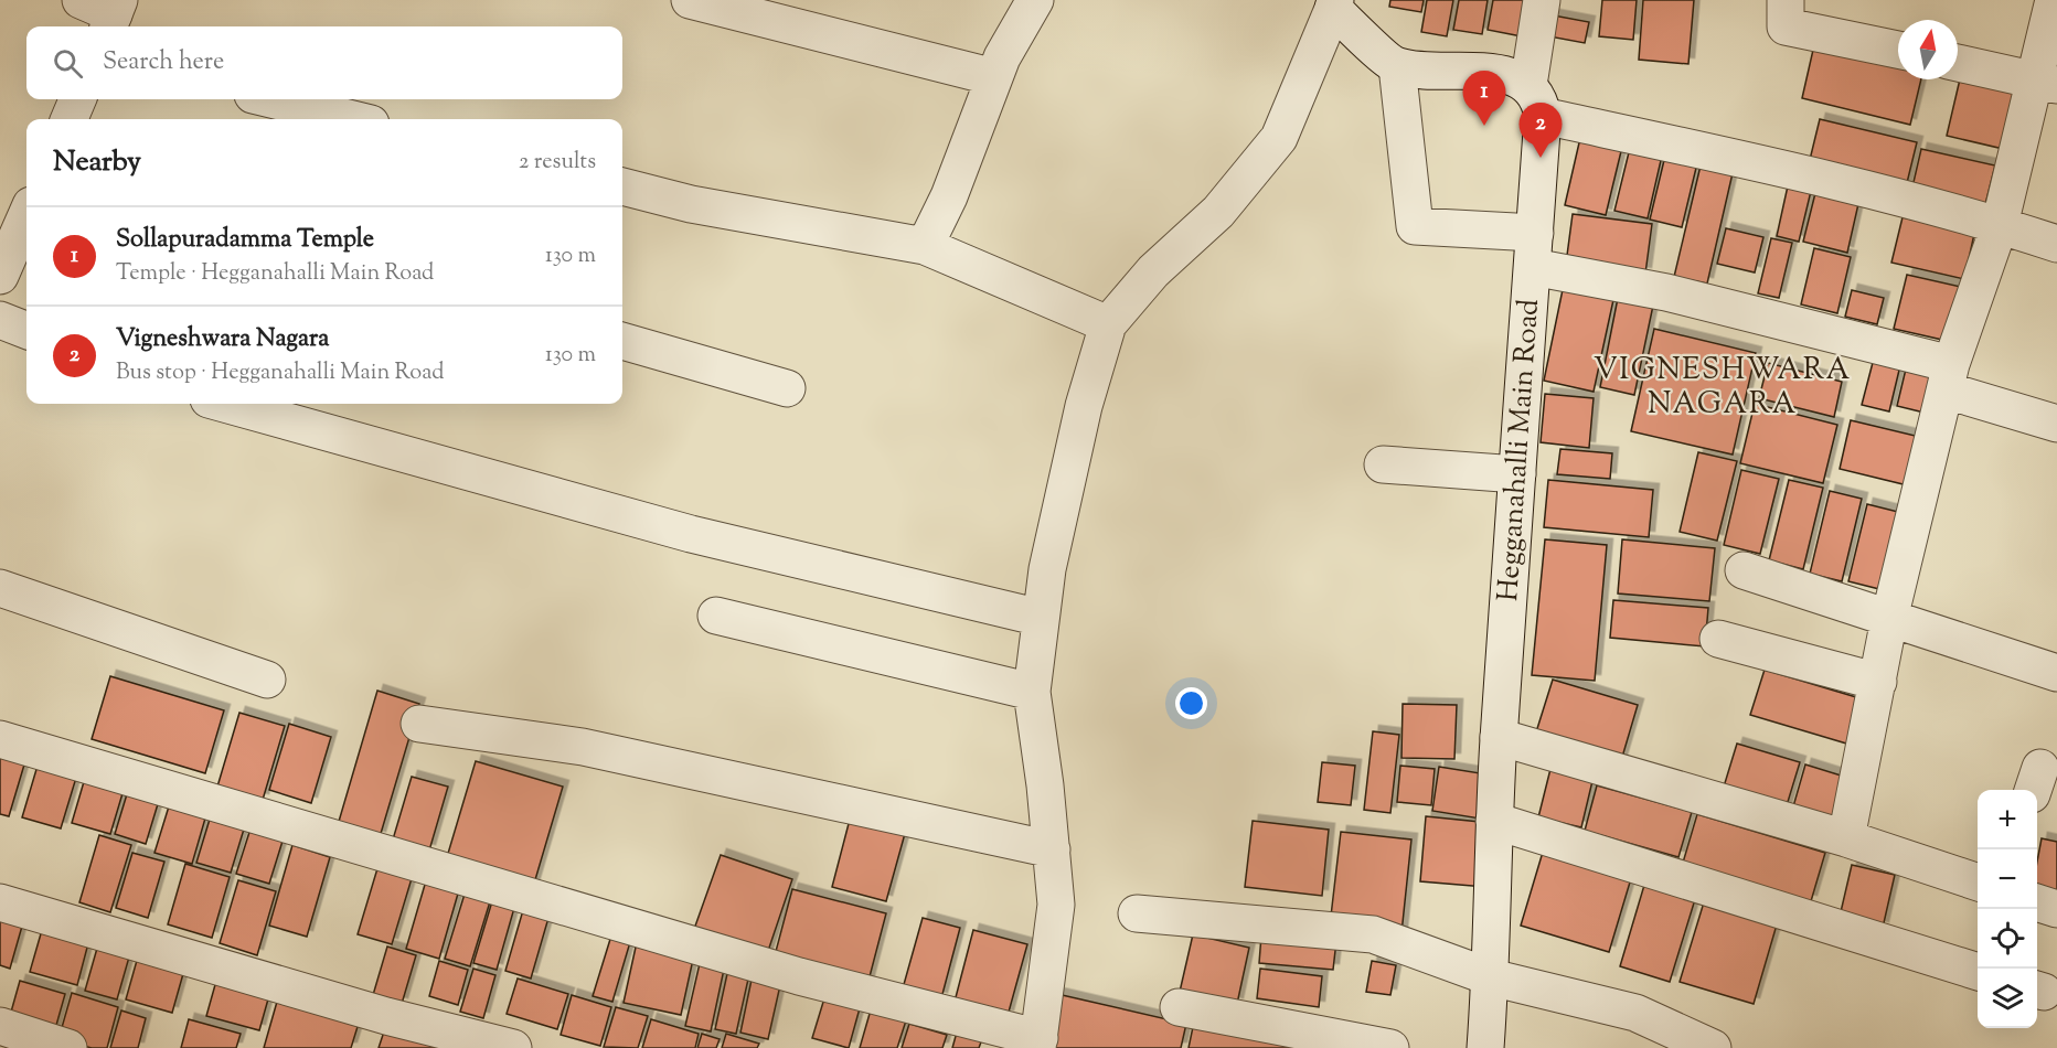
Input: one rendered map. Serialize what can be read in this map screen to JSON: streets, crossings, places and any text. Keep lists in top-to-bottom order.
{
  "streets": {
    "street": ["Hegganahalli Main Road"]
  },
  "districts": ["VIGNESHWARA NAGARA"],
  "north": "top",
  "page": {
    "search": "Search here",
    "pins": ["1", "2"],
    "heading": ["Nearby", "2 results"],
    "list": [
      {
        "mark": "1",
        "name": "Sollapuradamma Temple",
        "note": "Temple · Hegganahalli Main Road",
        "value": "130 m"
      },
      {
        "mark": "2",
        "name": "Vigneshwara Nagara",
        "note": "Bus stop · Hegganahalli Main Road",
        "value": "130 m"
      }
    ],
    "map_buttons": ["+", "−"]
  }
}
